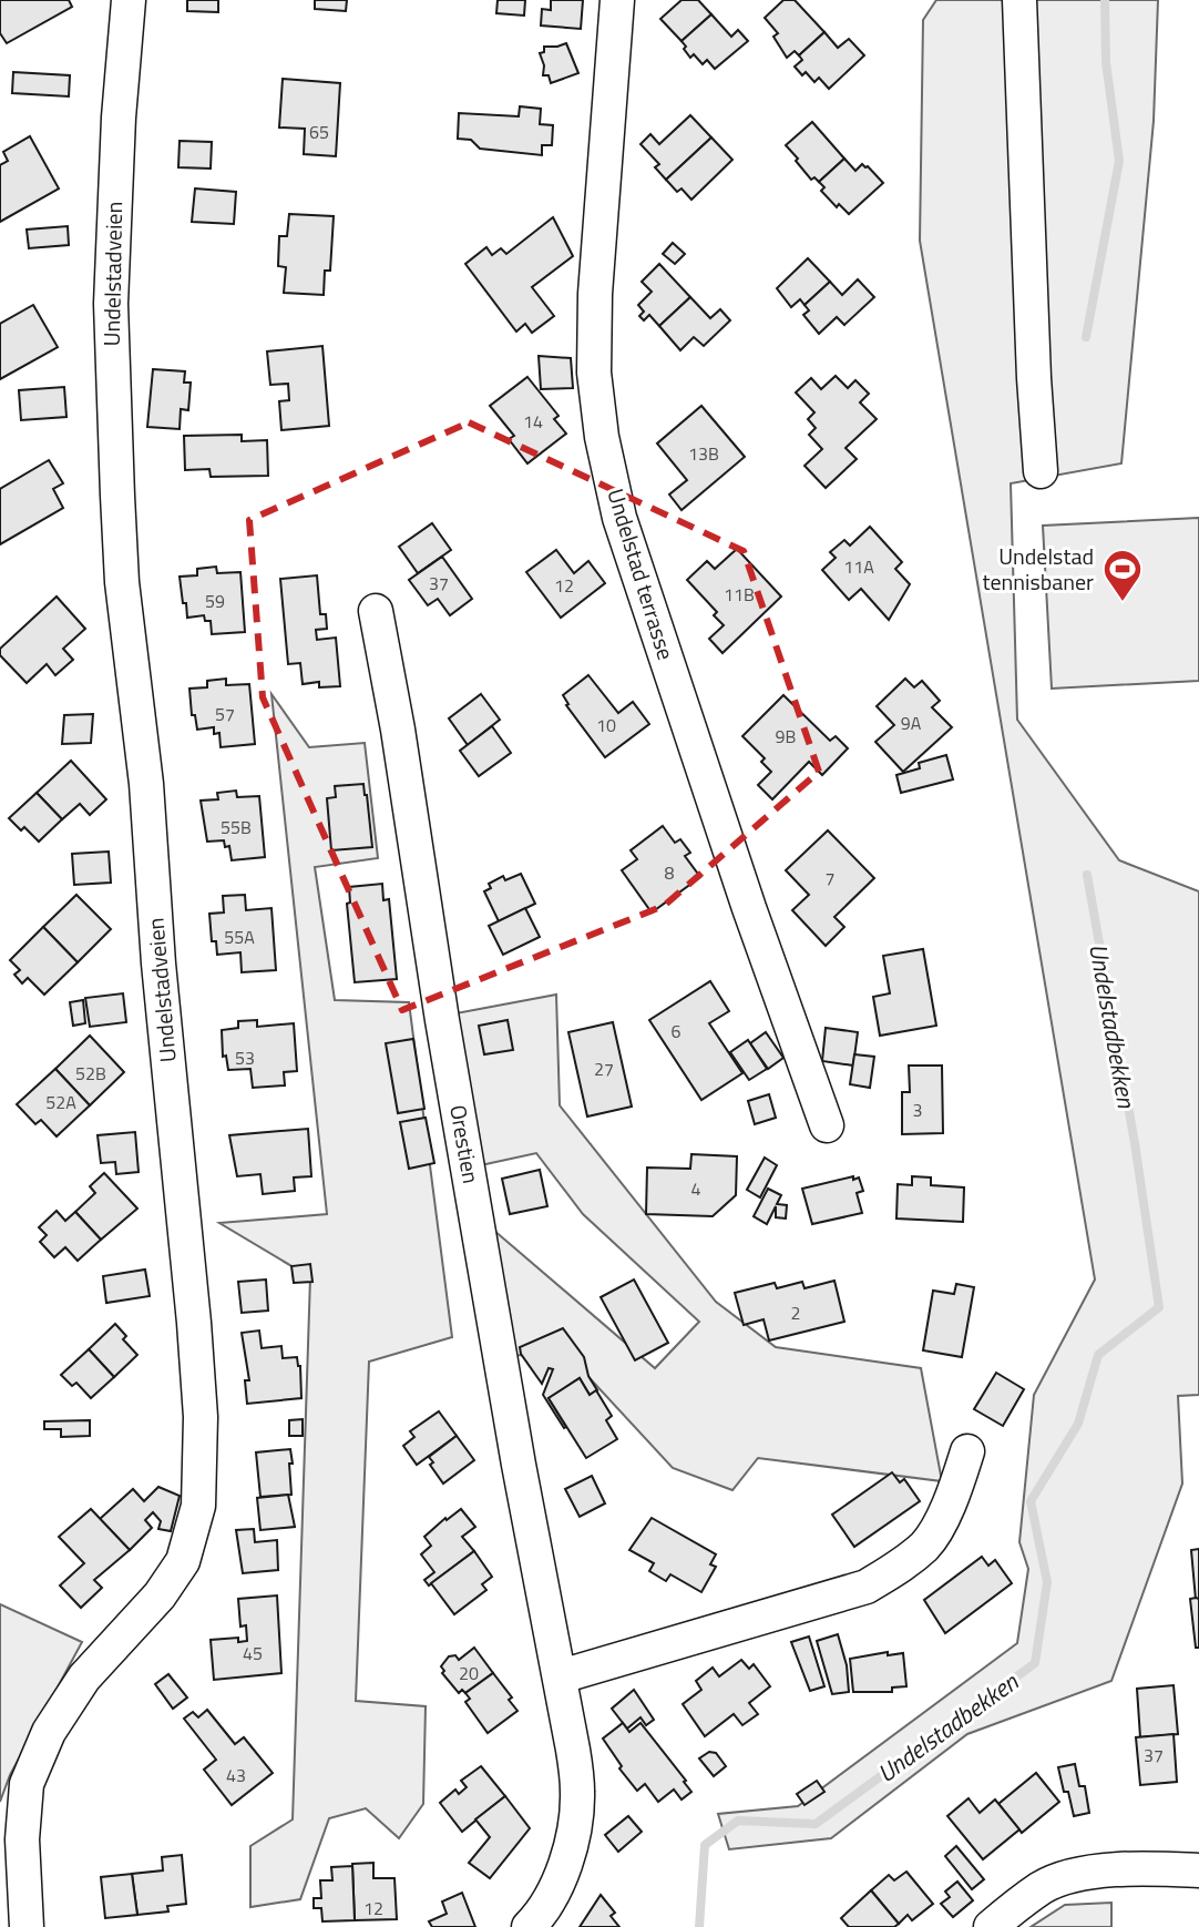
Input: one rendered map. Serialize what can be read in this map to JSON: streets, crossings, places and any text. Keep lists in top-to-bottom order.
{
  "streets": {
    "street": ["Undelstadveien", "Undelstad terrasse", "Orestien"]
  },
  "water": ["Undelstadbekken"],
  "places": {
    "sports": ["Undelstad tennisbaner"]
  },
  "house_numbers": [
    "65",
    "14",
    "13B",
    "11A",
    "37",
    "12",
    "11B",
    "59",
    "57",
    "9A",
    "10",
    "9B",
    "55B",
    "8",
    "7",
    "55A",
    "6",
    "53",
    "27",
    "52B",
    "52A",
    "3",
    "4",
    "2",
    "45",
    "20",
    "37",
    "43",
    "12"
  ]
}
